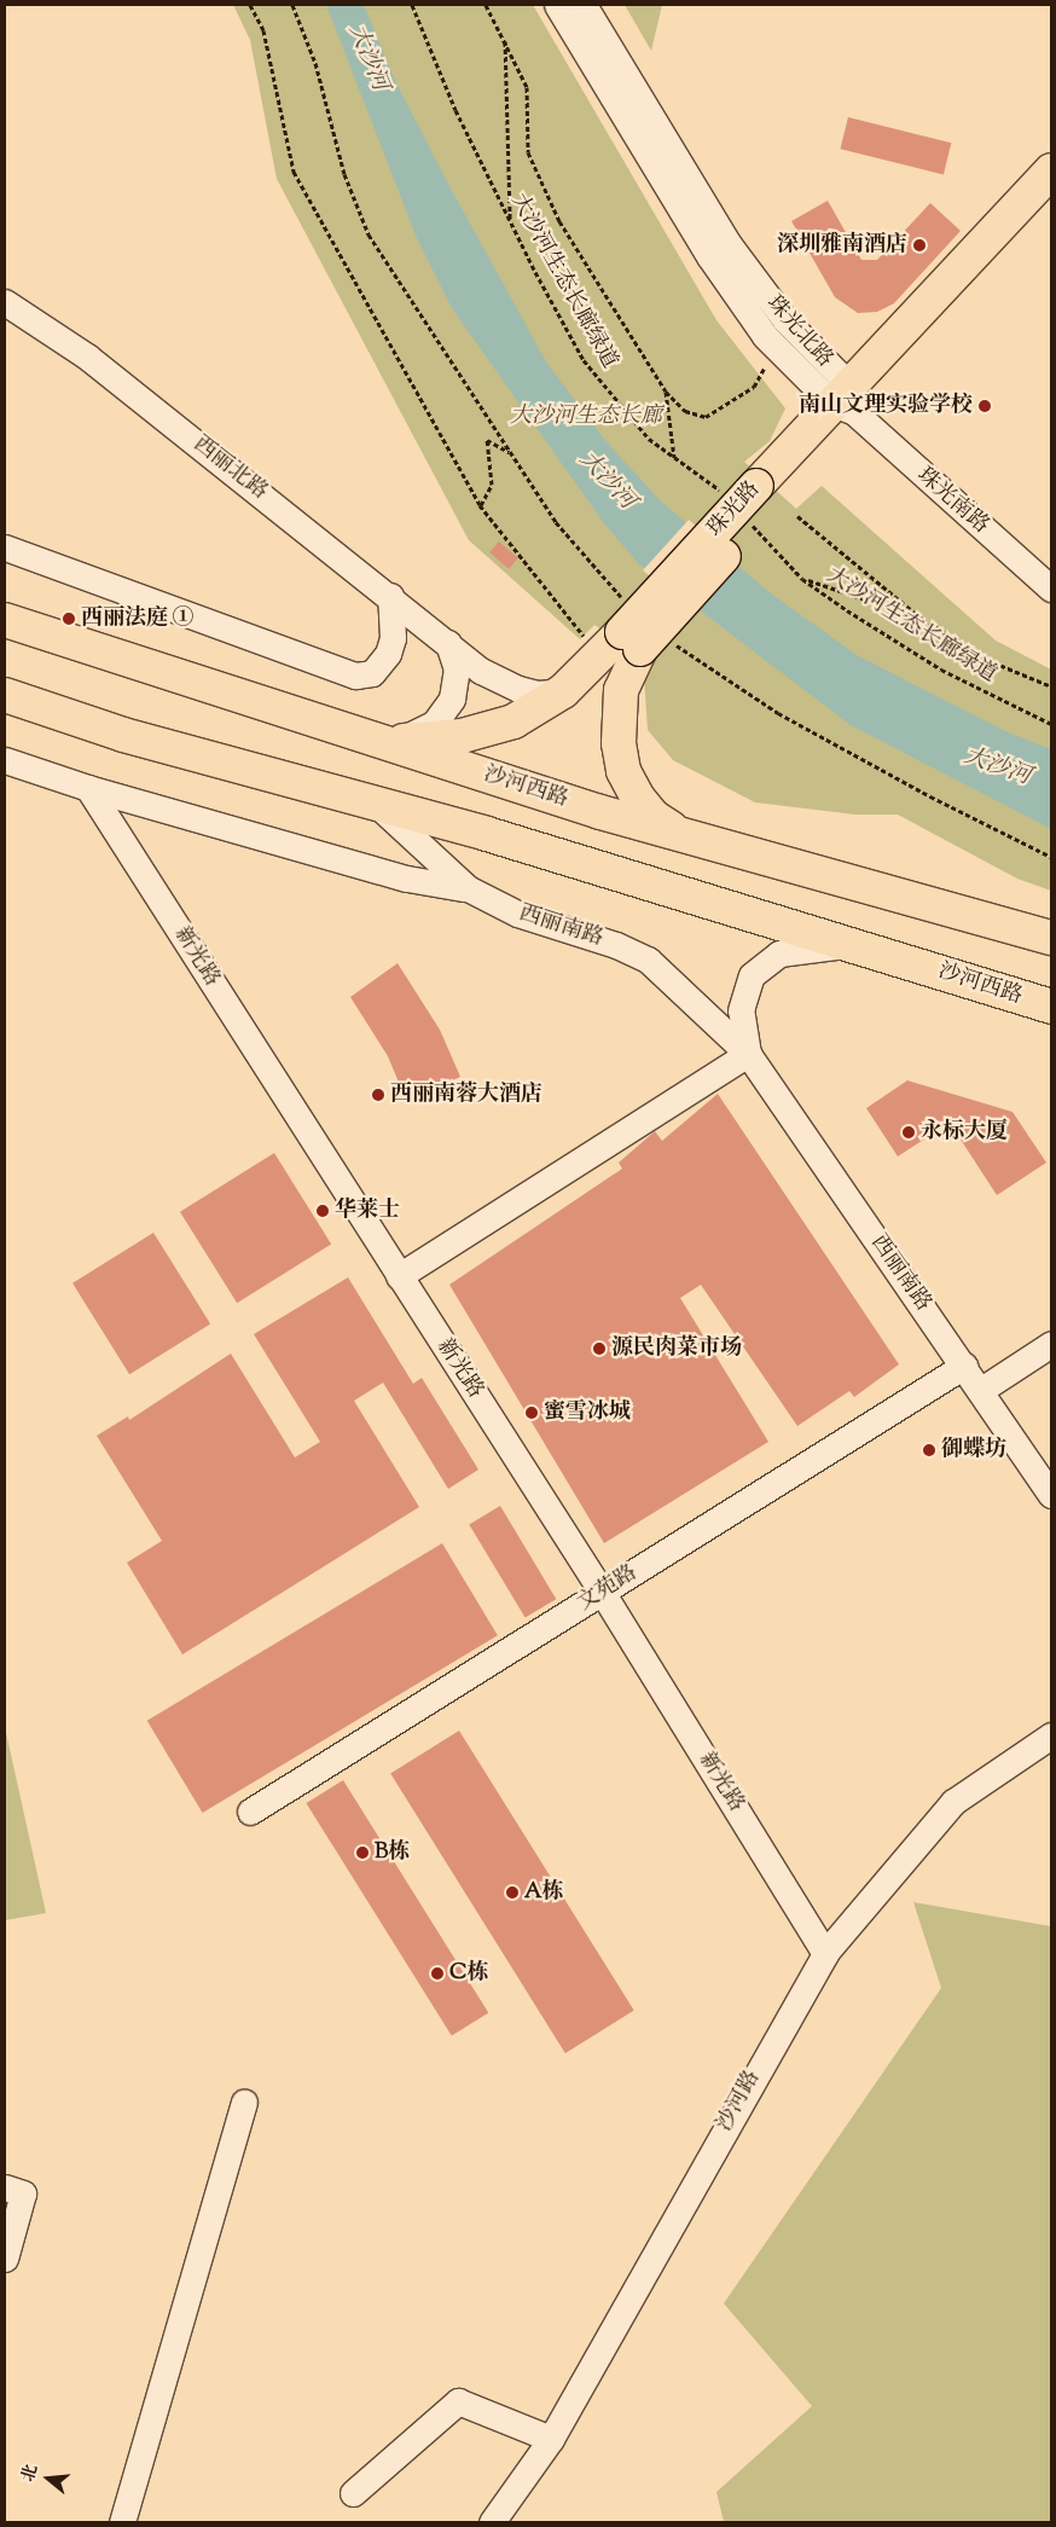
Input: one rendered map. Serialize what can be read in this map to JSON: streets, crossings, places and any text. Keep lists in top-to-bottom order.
{
  "streets": {
    "main road": ["珠光路", "沙河西路"],
    "street": [
      "珠光北路",
      "西丽北路",
      "珠光南路",
      "西丽南路",
      "新光路",
      "文苑路",
      "沙河路"
    ],
    "path": ["大沙河生态长廊绿道"]
  },
  "crossings": [
    ["珠光北路", "珠光南路"],
    ["珠光北路", "珠光路"],
    ["西丽北路", "珠光路"],
    ["珠光南路", "珠光路"],
    ["珠光路", "沙河西路"],
    ["沙河西路", "西丽南路"],
    ["西丽南路", "文苑路"],
    ["新光路", "文苑路"],
    ["新光路", "沙河路"]
  ],
  "water": ["大沙河"],
  "parks": ["大沙河生态长廊"],
  "places": [
    "深圳雅南酒店",
    "南山文理实验学校",
    "西丽法庭 ①",
    "西丽南蓉大酒店",
    "永标大厦",
    "华莱士",
    "源民肉菜市场",
    "蜜雪冰城",
    "御蝶坊",
    "B栋",
    "A栋",
    "C栋"
  ],
  "north": "left"
}
